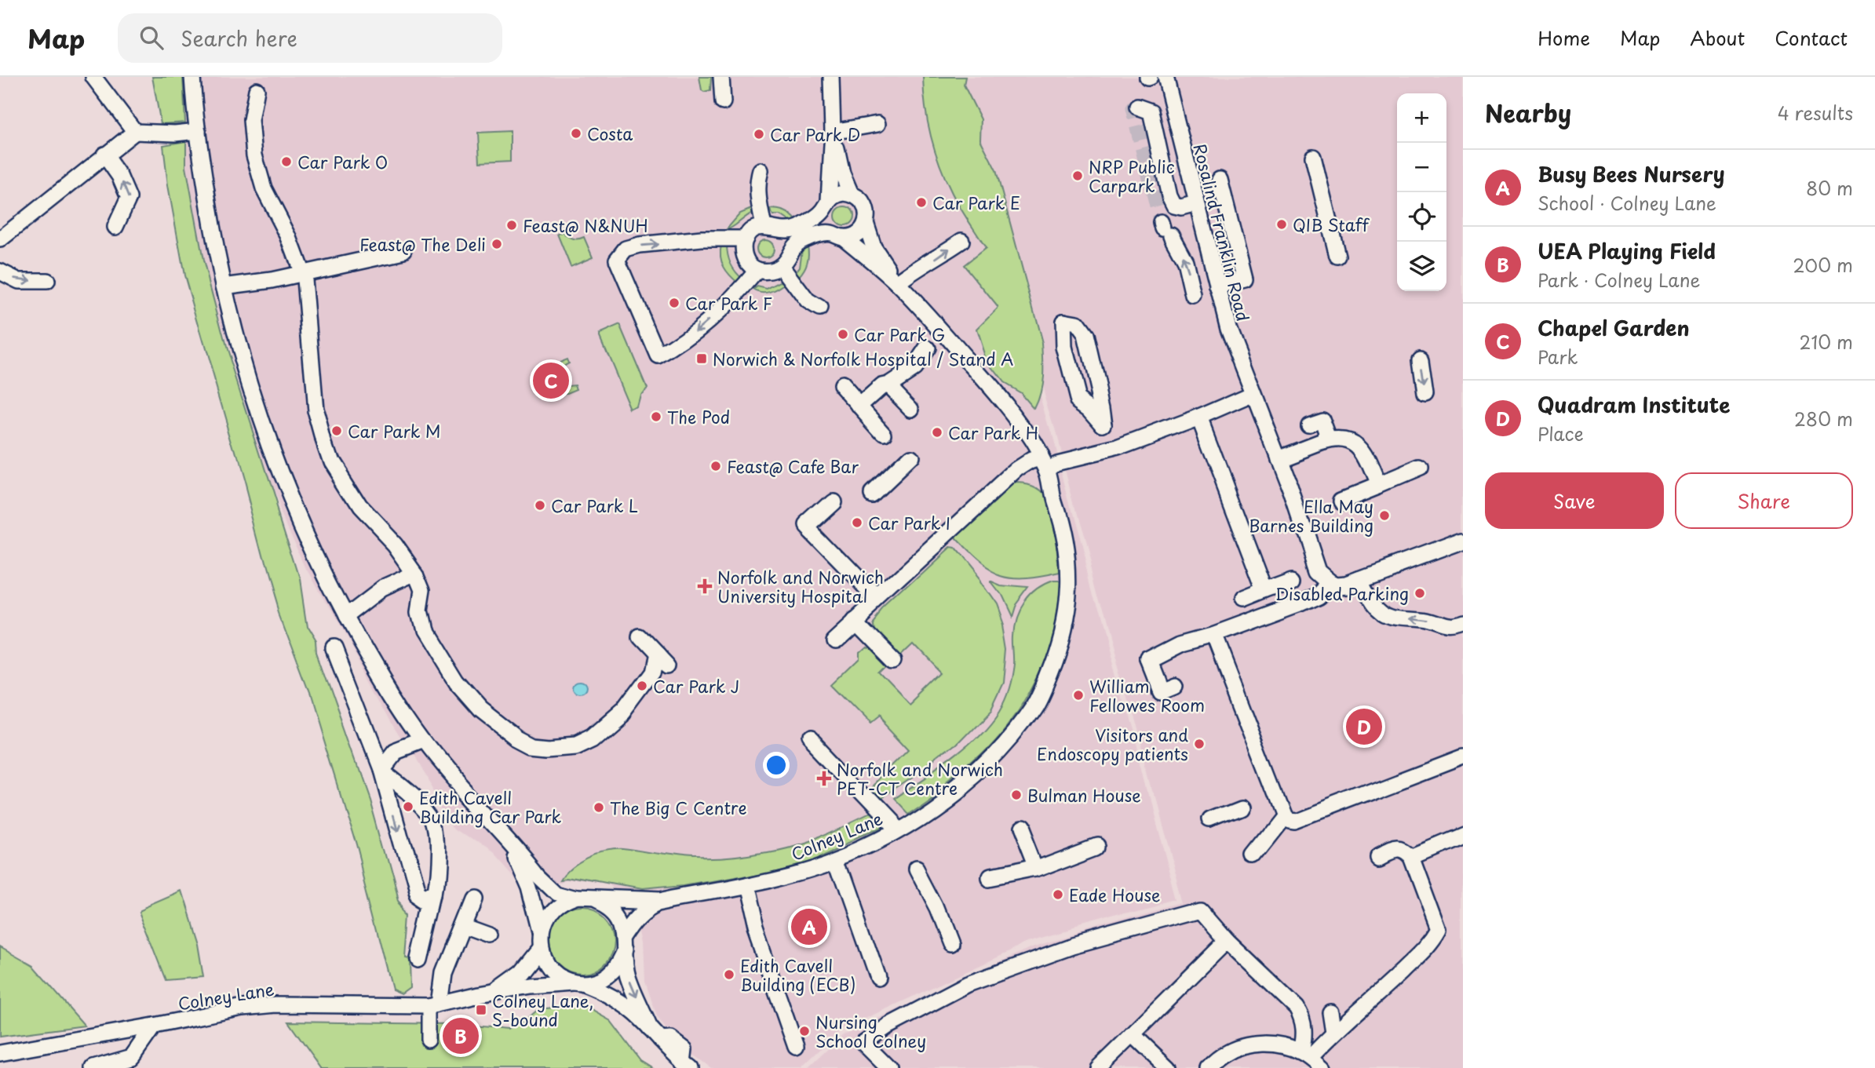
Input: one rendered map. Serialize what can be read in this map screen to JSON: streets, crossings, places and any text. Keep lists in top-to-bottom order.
{
  "streets": {
    "street": ["Rosalind Franklin Road", "Colney Lane"]
  },
  "places": {
    "other": [
      "Costa",
      "Car Park D",
      "Car Park O",
      "NRP Public Carpark",
      "Car Park E",
      "QIB Staff",
      "Feast@ N&NUH",
      "Feast@ The Deli",
      "Car Park F",
      "Car Park G",
      "The Pod",
      "Car Park M",
      "Car Park H",
      "Feast@ Cafe Bar",
      "Car Park L",
      "Ella May Barnes Building",
      "Car Park I",
      "Disabled Parking",
      "Car Park J",
      "William Fellowes Room",
      "Visitors and Endoscopy patients",
      "Bulman House",
      "Edith Cavell Building Car Park",
      "The Big C Centre",
      "Eade House",
      "Edith Cavell Building (ECB)",
      "Nursing School Colney"
    ],
    "transit": ["Norwich & Norfolk Hospital / Stand A", "Colney Lane, S-bound"],
    "health": ["Norfolk and Norwich University Hospital", "Norfolk and Norwich PET-CT Centre"]
  },
  "page": {
    "header": "Map",
    "search": "Search here",
    "nav": [
      "Home",
      "Map",
      "About",
      "Contact"
    ],
    "heading": ["Nearby", "4 results"],
    "map_buttons": ["+", "−"],
    "list": [
      {
        "mark": "A",
        "name": "Busy Bees Nursery",
        "note": "School · Colney Lane",
        "value": "80 m"
      },
      {
        "mark": "B",
        "name": "UEA Playing Field",
        "note": "Park · Colney Lane",
        "value": "200 m"
      },
      {
        "mark": "C",
        "name": "Chapel Garden",
        "note": "Park",
        "value": "210 m"
      },
      {
        "mark": "D",
        "name": "Quadram Institute",
        "note": "Place",
        "value": "280 m"
      }
    ],
    "pins": [
      "C",
      "D",
      "A",
      "B"
    ],
    "buttons": ["Save", "Share"]
  }
}
